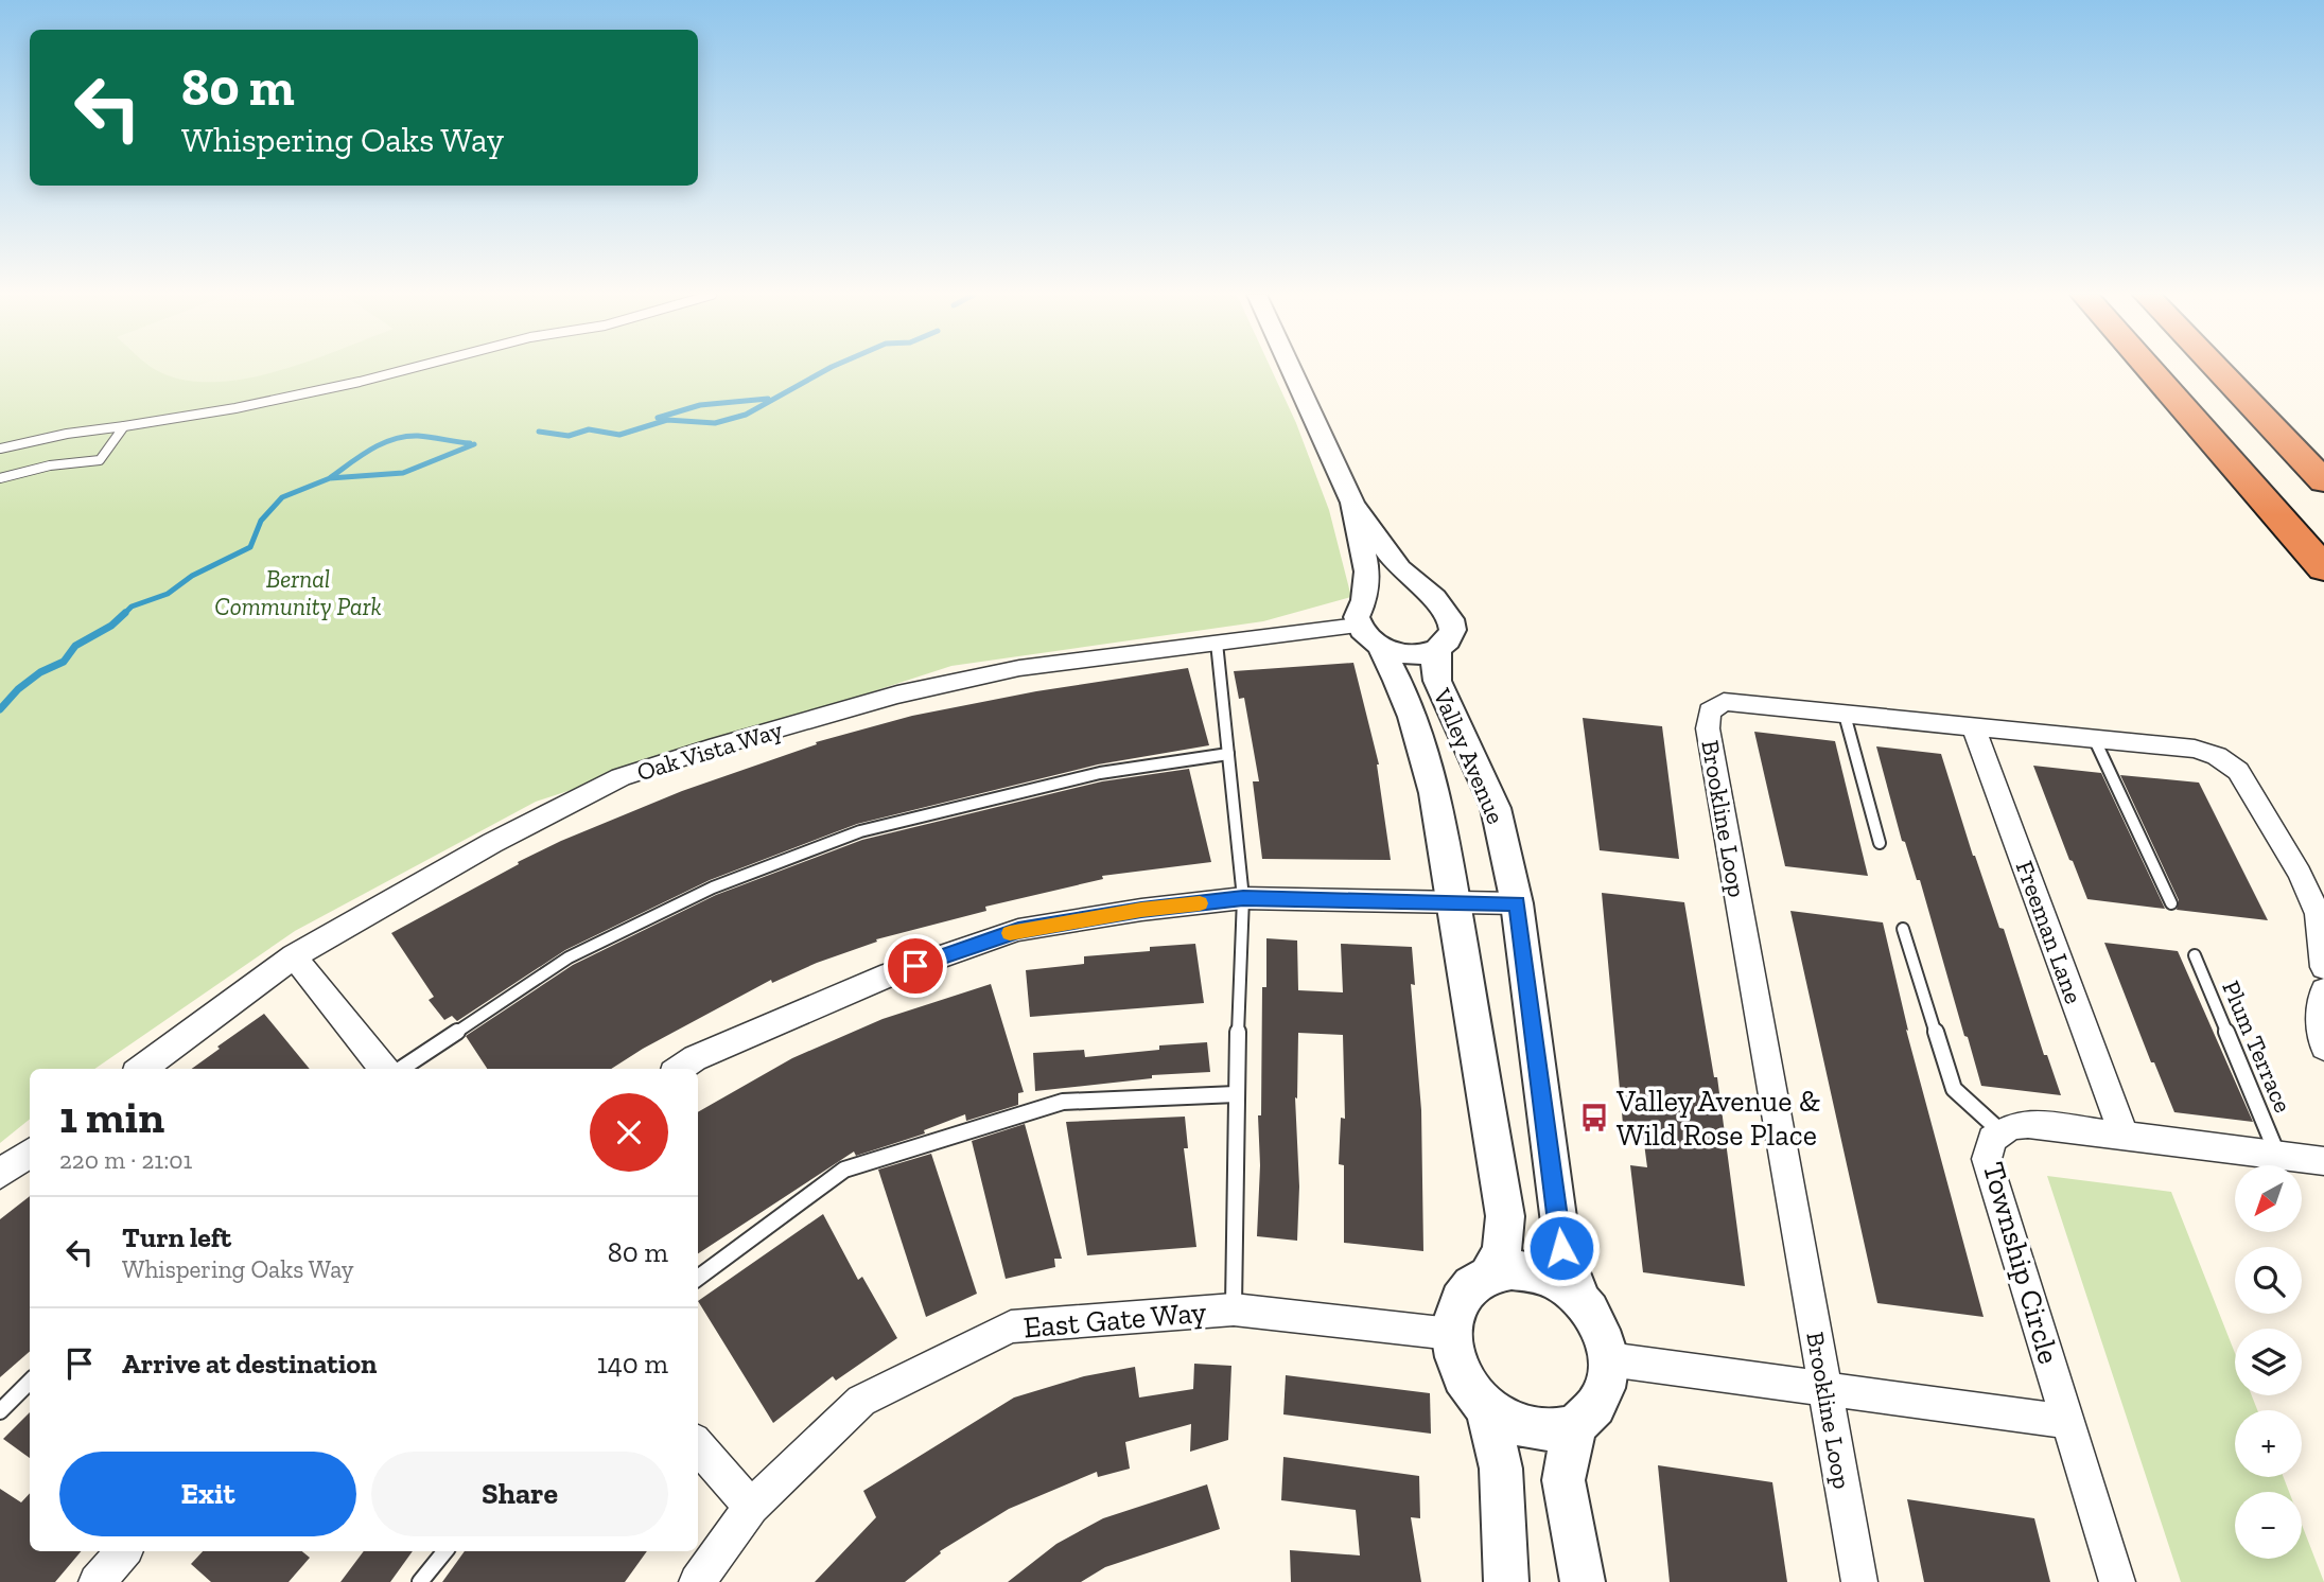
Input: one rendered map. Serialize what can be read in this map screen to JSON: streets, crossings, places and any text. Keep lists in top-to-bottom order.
{
  "streets": {
    "street": [
      "Oak Vista Way",
      "Valley Avenue",
      "Brookline Loop",
      "Freeman Lane",
      "Township Circle",
      "East Gate Way"
    ],
    "lane": ["Plum Terrace"]
  },
  "crossings": [
    ["Oak Vista Way", "Valley Avenue"],
    ["Valley Avenue", "East Gate Way"],
    ["Brookline Loop", "Freeman Lane"],
    ["Freeman Lane", "Township Circle"],
    ["Plum Terrace", "Township Circle"]
  ],
  "parks": ["Bernal Community Park"],
  "places": {
    "bus stop": ["Valley Avenue & Wild Rose Place"]
  },
  "north": "bottom left",
  "page": {
    "turn": ["80 m", "Whispering Oaks Way"],
    "heading": ["1 min", "220 m · 21:01"],
    "map_buttons": ["+", "−"],
    "list": [
      {
        "name": "Turn left",
        "note": "Whispering Oaks Way",
        "value": "80 m"
      },
      {
        "name": "Arrive at destination",
        "value": "140 m"
      }
    ],
    "buttons": ["Exit", "Share"]
  }
}
